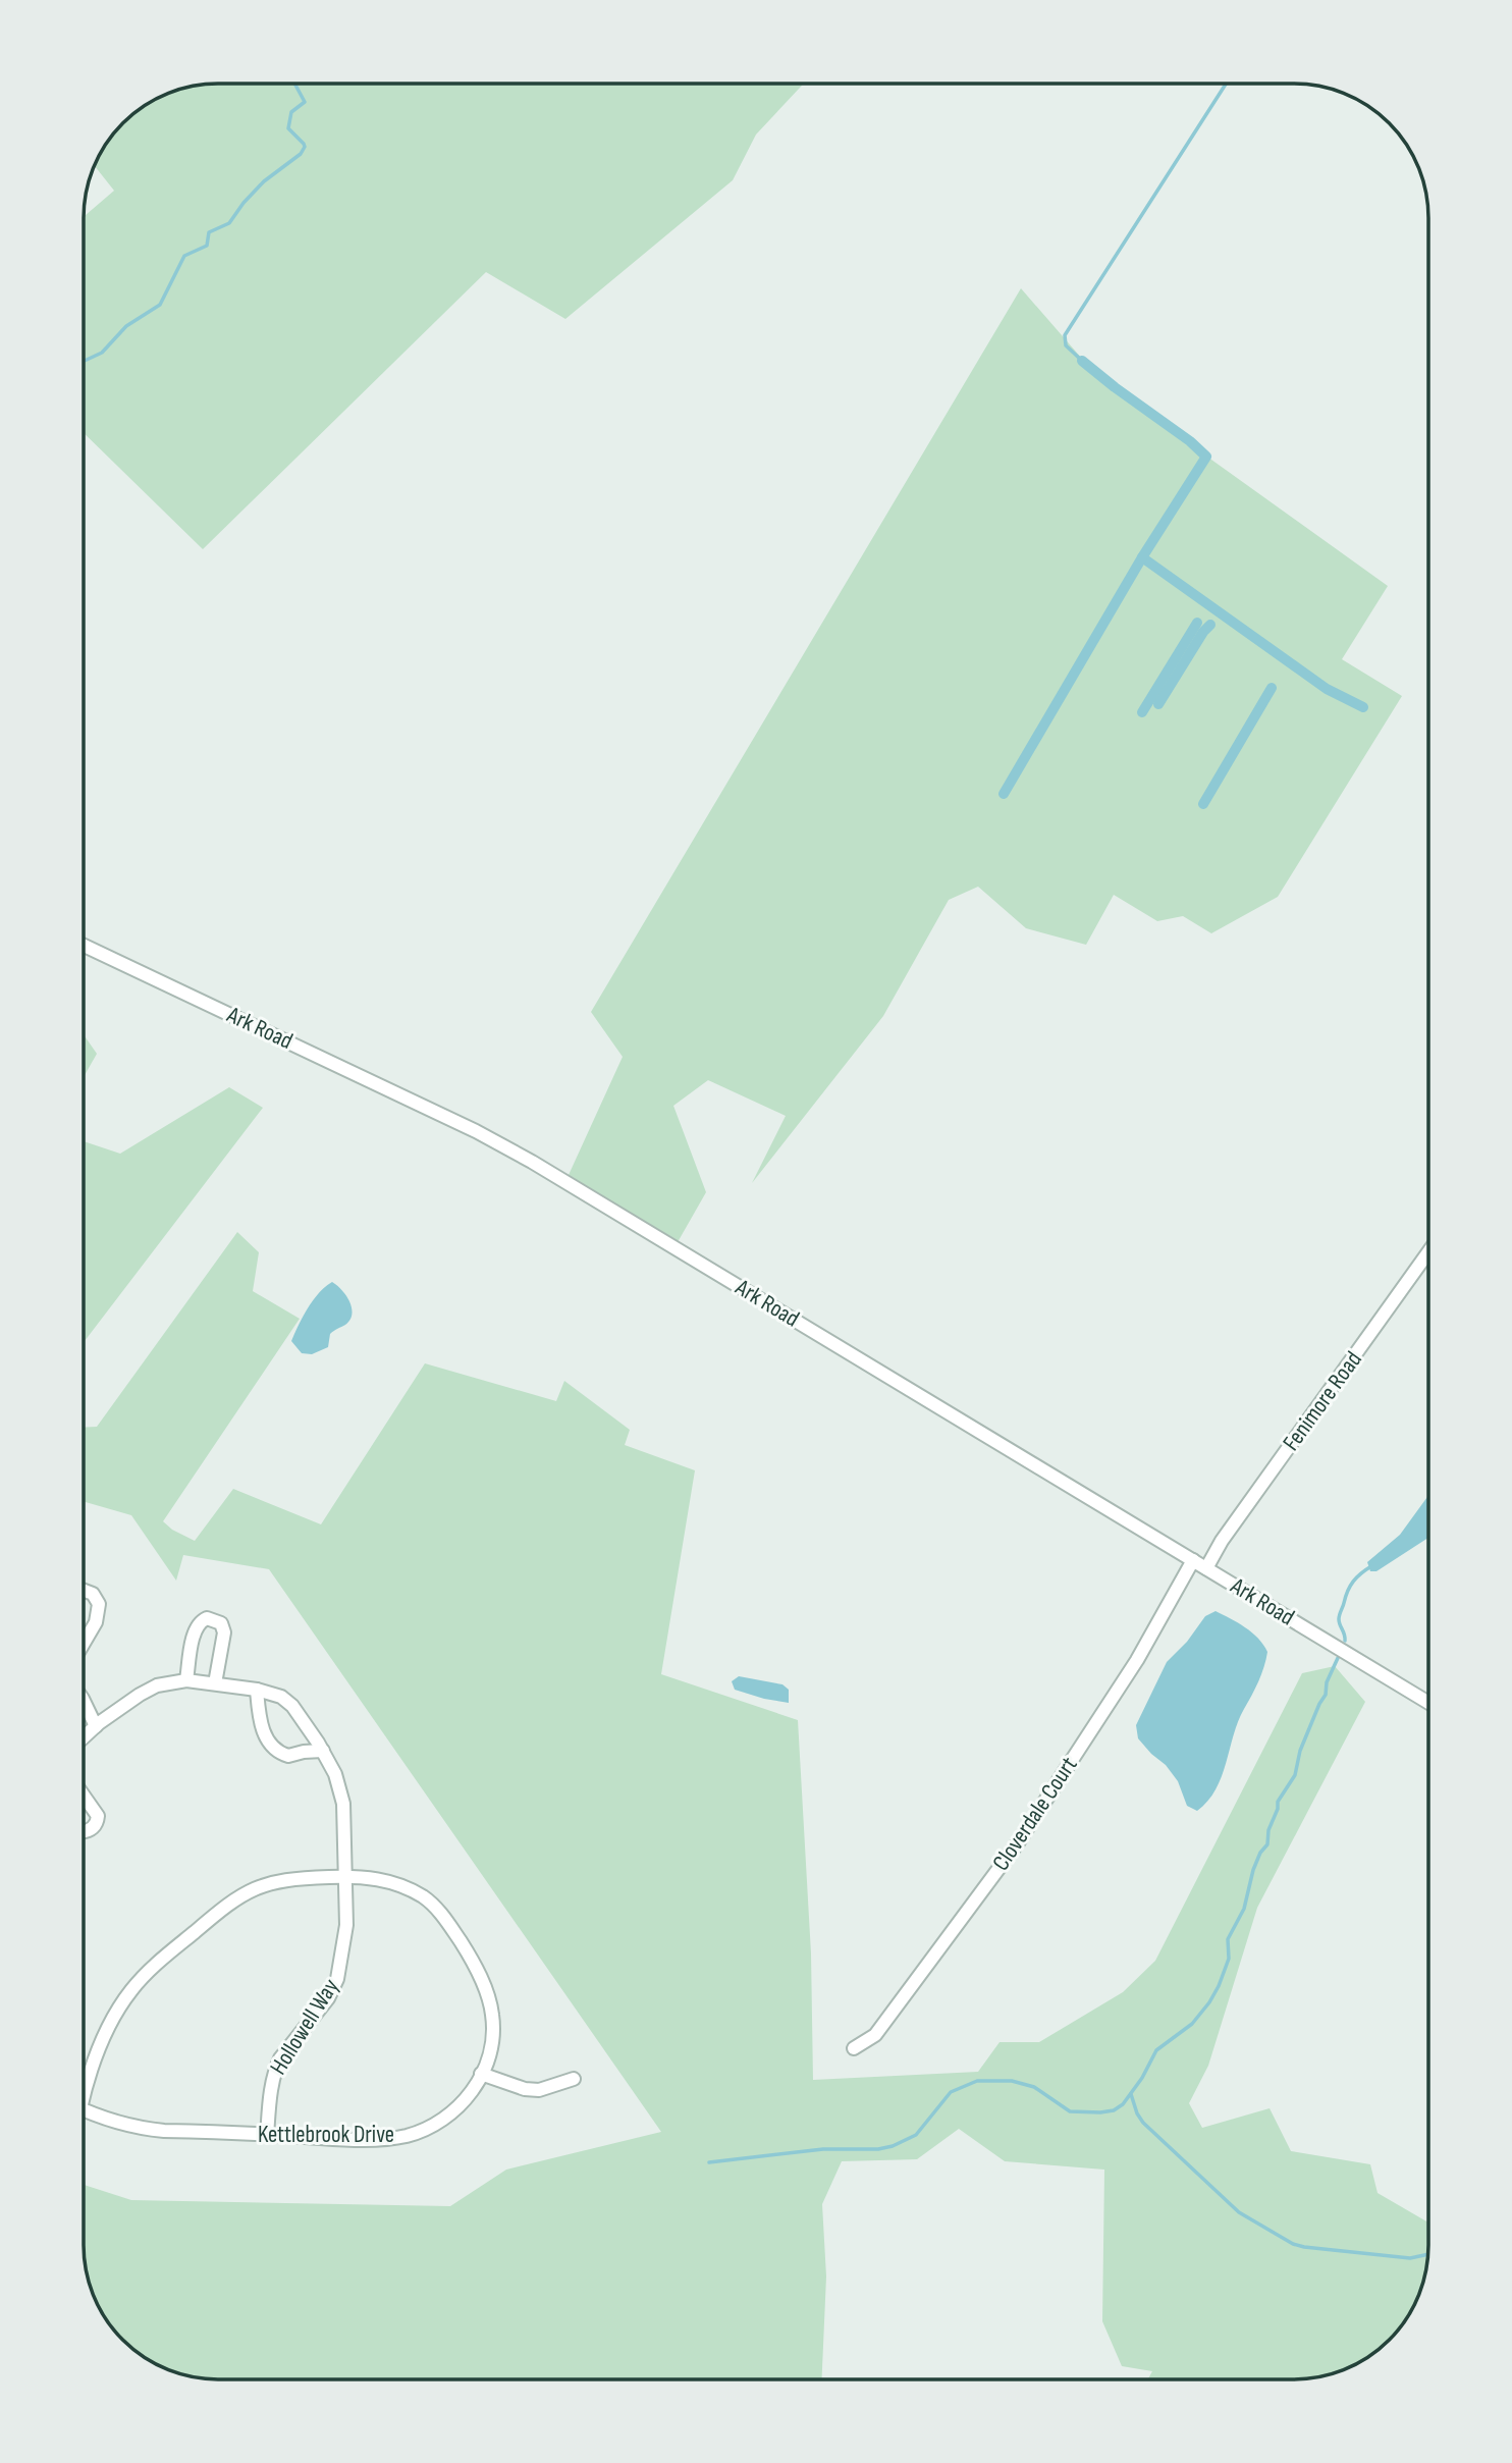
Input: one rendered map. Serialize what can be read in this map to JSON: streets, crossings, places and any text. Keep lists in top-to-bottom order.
{
  "streets": {
    "street": [
      "Ark Road",
      "Fenimore Road",
      "Cloverdale Court",
      "Hollowell Way",
      "Kettlebrook Drive"
    ]
  },
  "crossings": [
    ["Ark Road", "Fenimore Road"],
    ["Ark Road", "Cloverdale Court"],
    ["Hollowell Way", "Kettlebrook Drive"]
  ]
}
